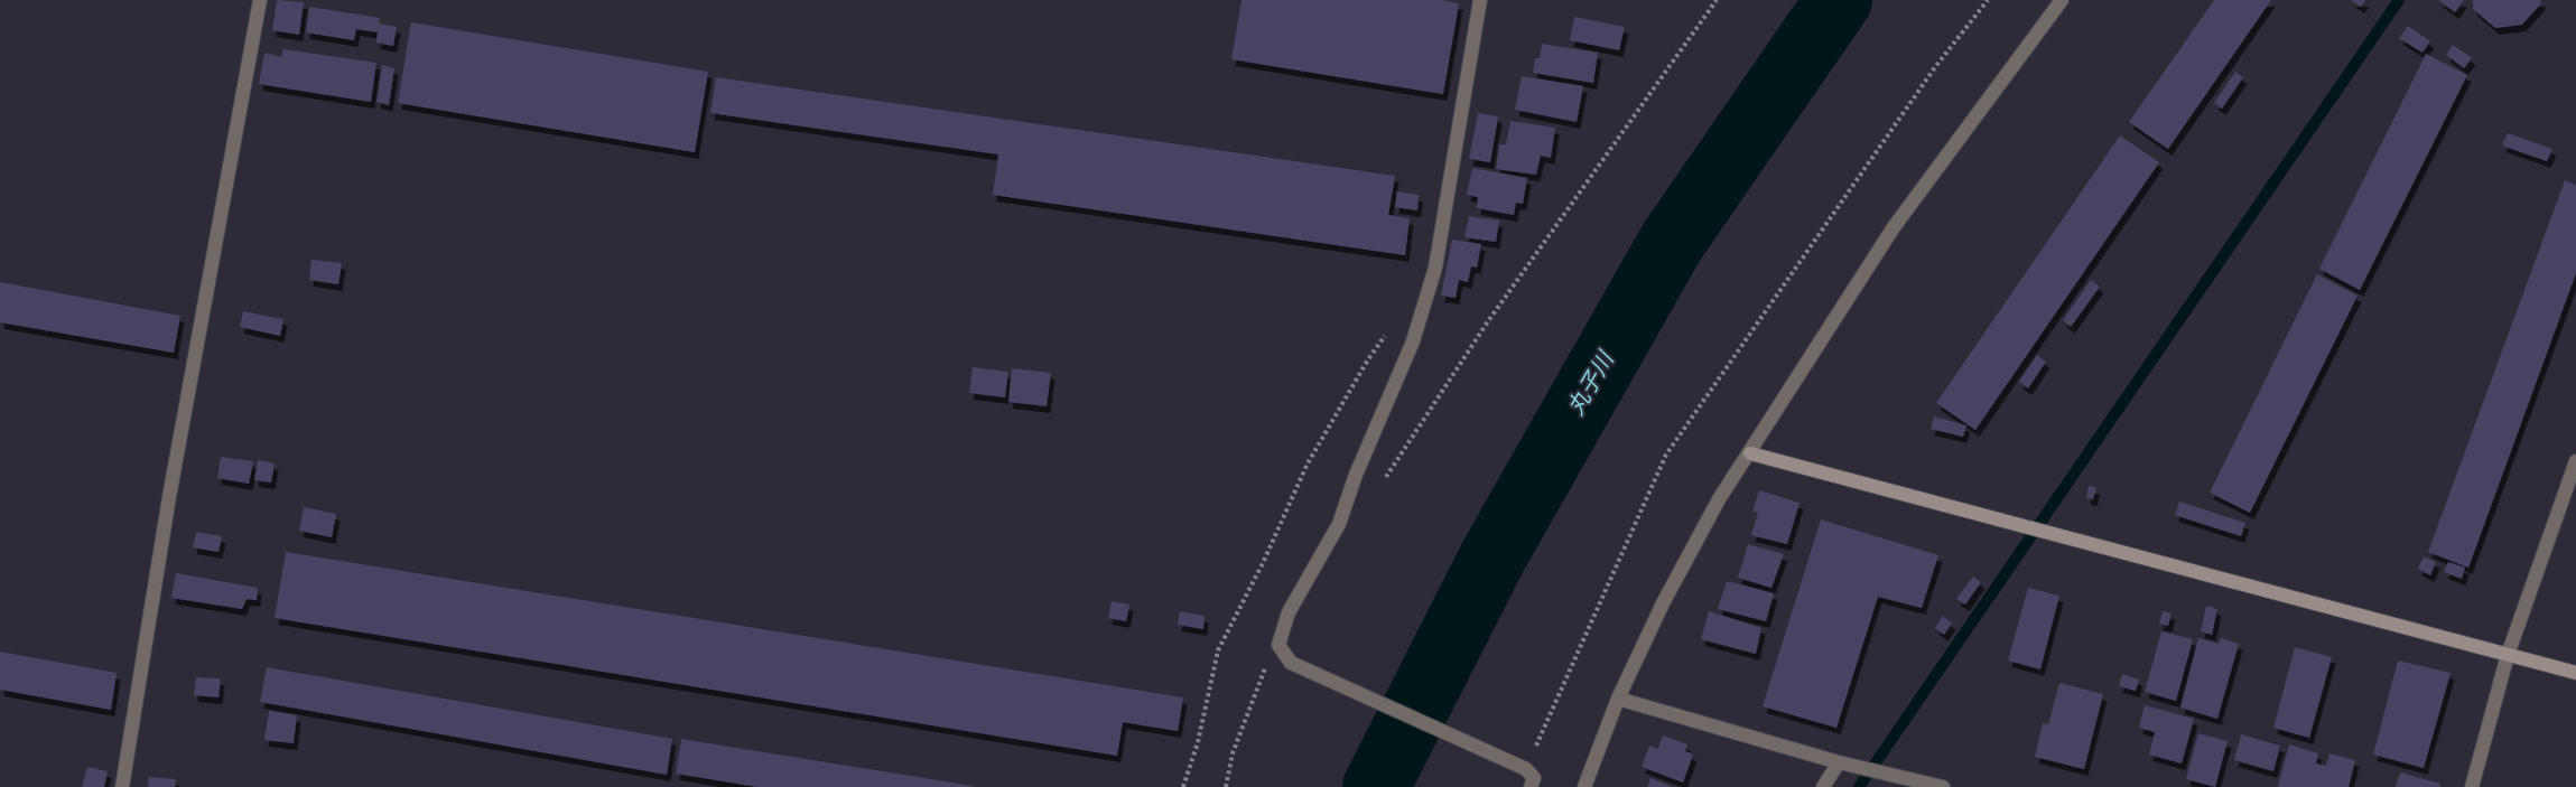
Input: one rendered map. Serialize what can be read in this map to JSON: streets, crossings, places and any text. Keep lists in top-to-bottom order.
{
  "water": ["丸子川"]
}
